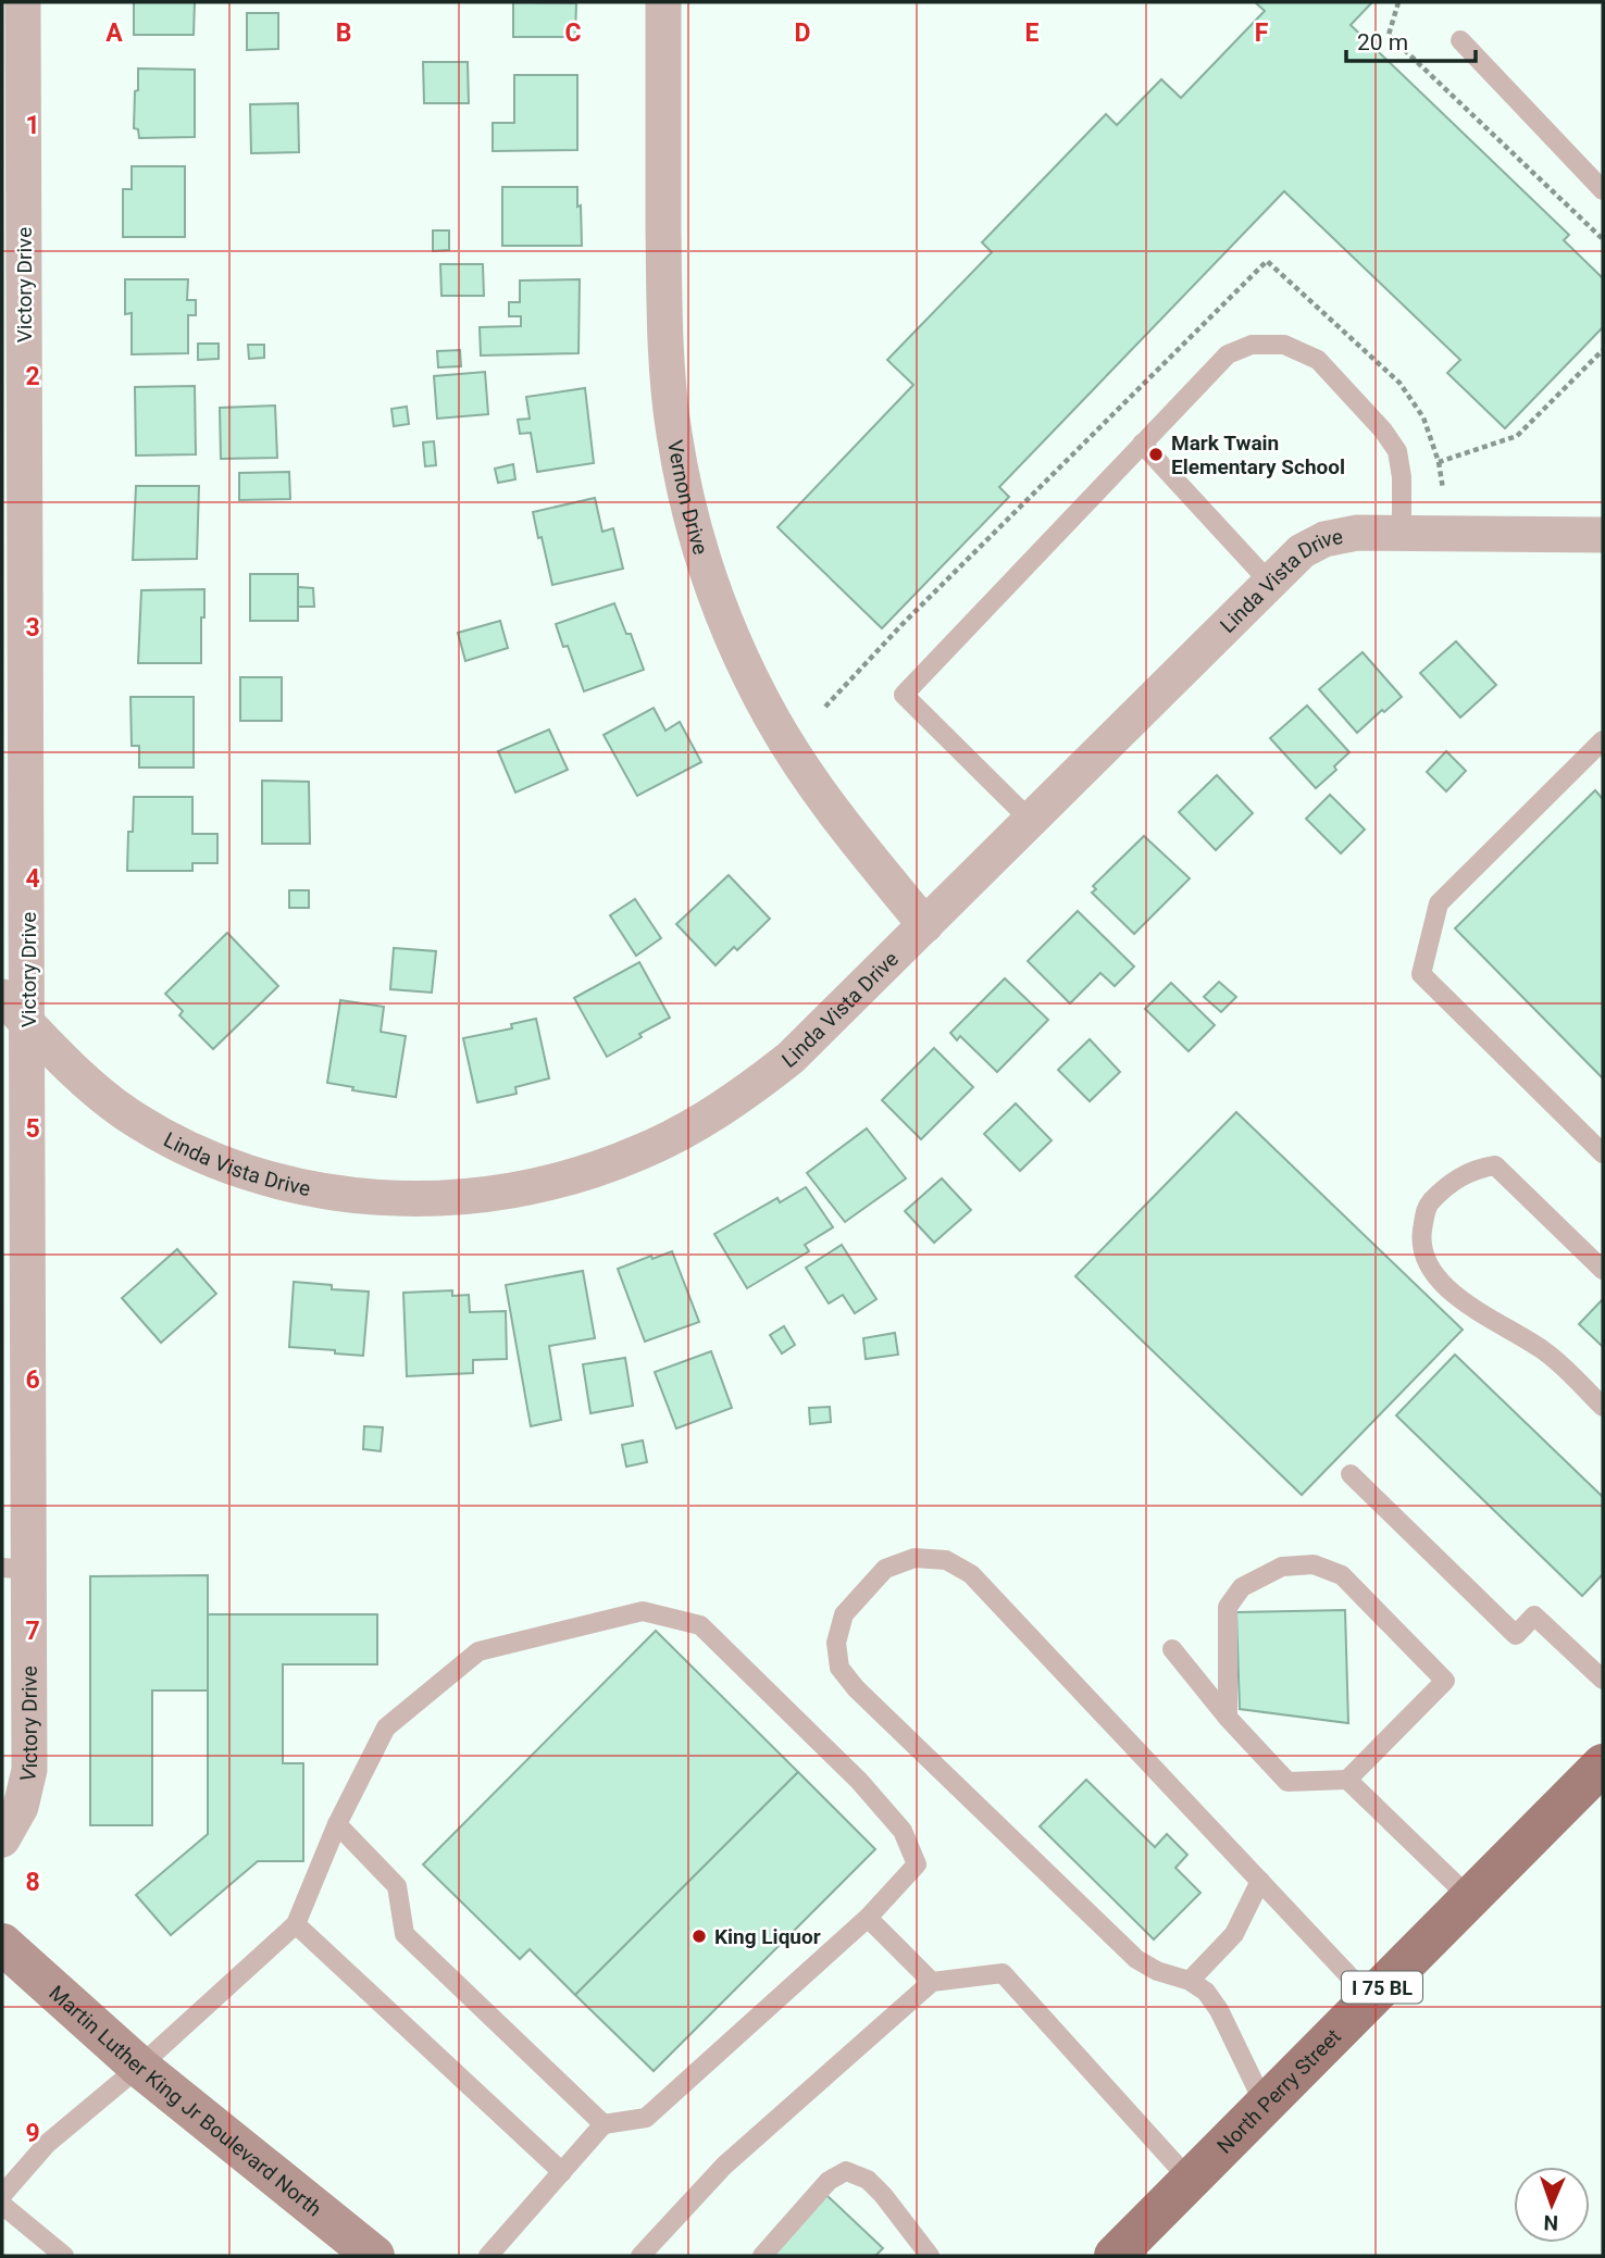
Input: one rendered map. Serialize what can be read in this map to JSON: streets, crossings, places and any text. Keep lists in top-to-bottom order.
{
  "streets": {
    "main road": ["I 75 BL", "North Perry Street", "Martin Luther King Jr Boulevard North"],
    "street": ["Victory Drive", "Vernon Drive", "Linda Vista Drive"]
  },
  "crossings": [
    ["Victory Drive", "Linda Vista Drive"],
    ["Vernon Drive", "Linda Vista Drive"]
  ],
  "places": ["Mark Twain Elementary School", "King Liquor"],
  "scale_bar": "20 m",
  "north": "bottom",
  "grid": {
    "columns": [
      "A",
      "B",
      "C",
      "D",
      "E",
      "F"
    ],
    "rows": [
      "1",
      "2",
      "3",
      "4",
      "5",
      "6",
      "7",
      "8",
      "9"
    ]
  }
}
